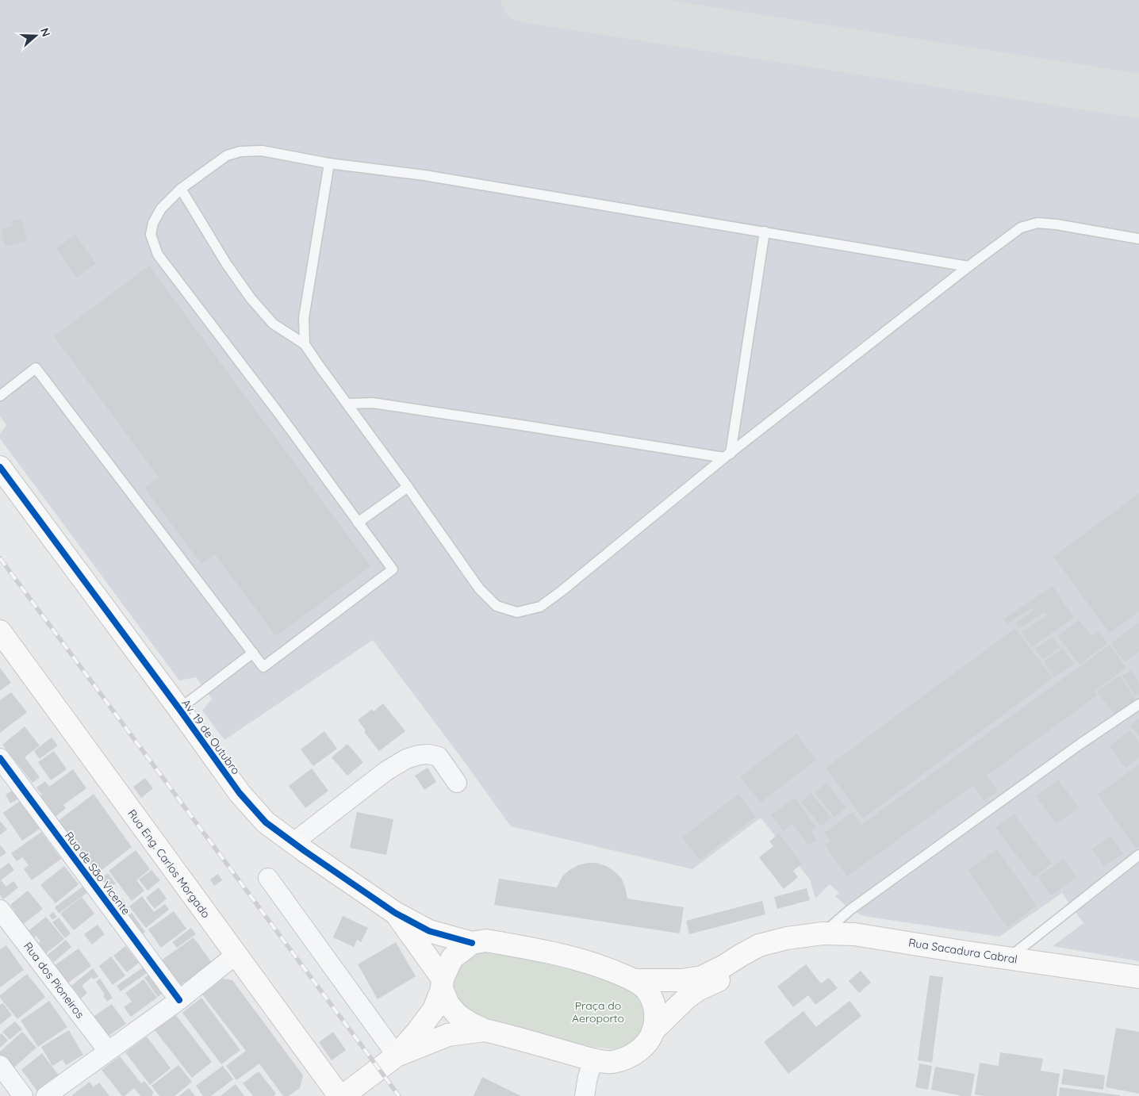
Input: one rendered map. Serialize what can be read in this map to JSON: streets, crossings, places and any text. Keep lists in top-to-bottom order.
{
  "streets": {
    "main road": ["Av. 19 de Outubro", "Rua Eng. Carlos Morgado", "Rua Sacadura Cabral"],
    "street": ["Rua de São Vicente", "Rua dos Pioneiros"]
  },
  "parks": ["Praça do Aeroporto"],
  "north": "right"
}
